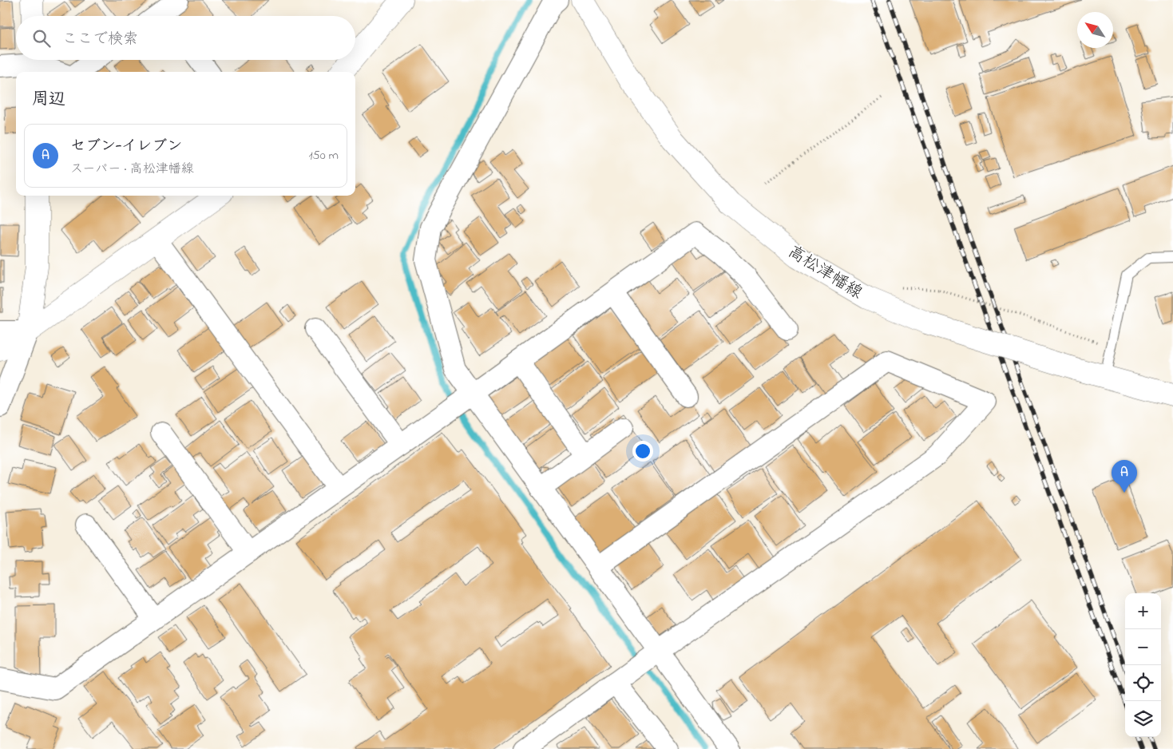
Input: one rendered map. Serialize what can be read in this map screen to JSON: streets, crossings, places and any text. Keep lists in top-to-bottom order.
{
  "streets": {
    "main road": ["高松津幡線"]
  },
  "north": "top left",
  "page": {
    "search": "ここで検索",
    "heading": "周辺",
    "list": [
      {
        "mark": "A",
        "name": "セブン-イレブン",
        "note": "スーパー · 高松津幡線",
        "value": "150 m"
      }
    ],
    "pins": "A",
    "map_buttons": ["+", "−"]
  }
}
